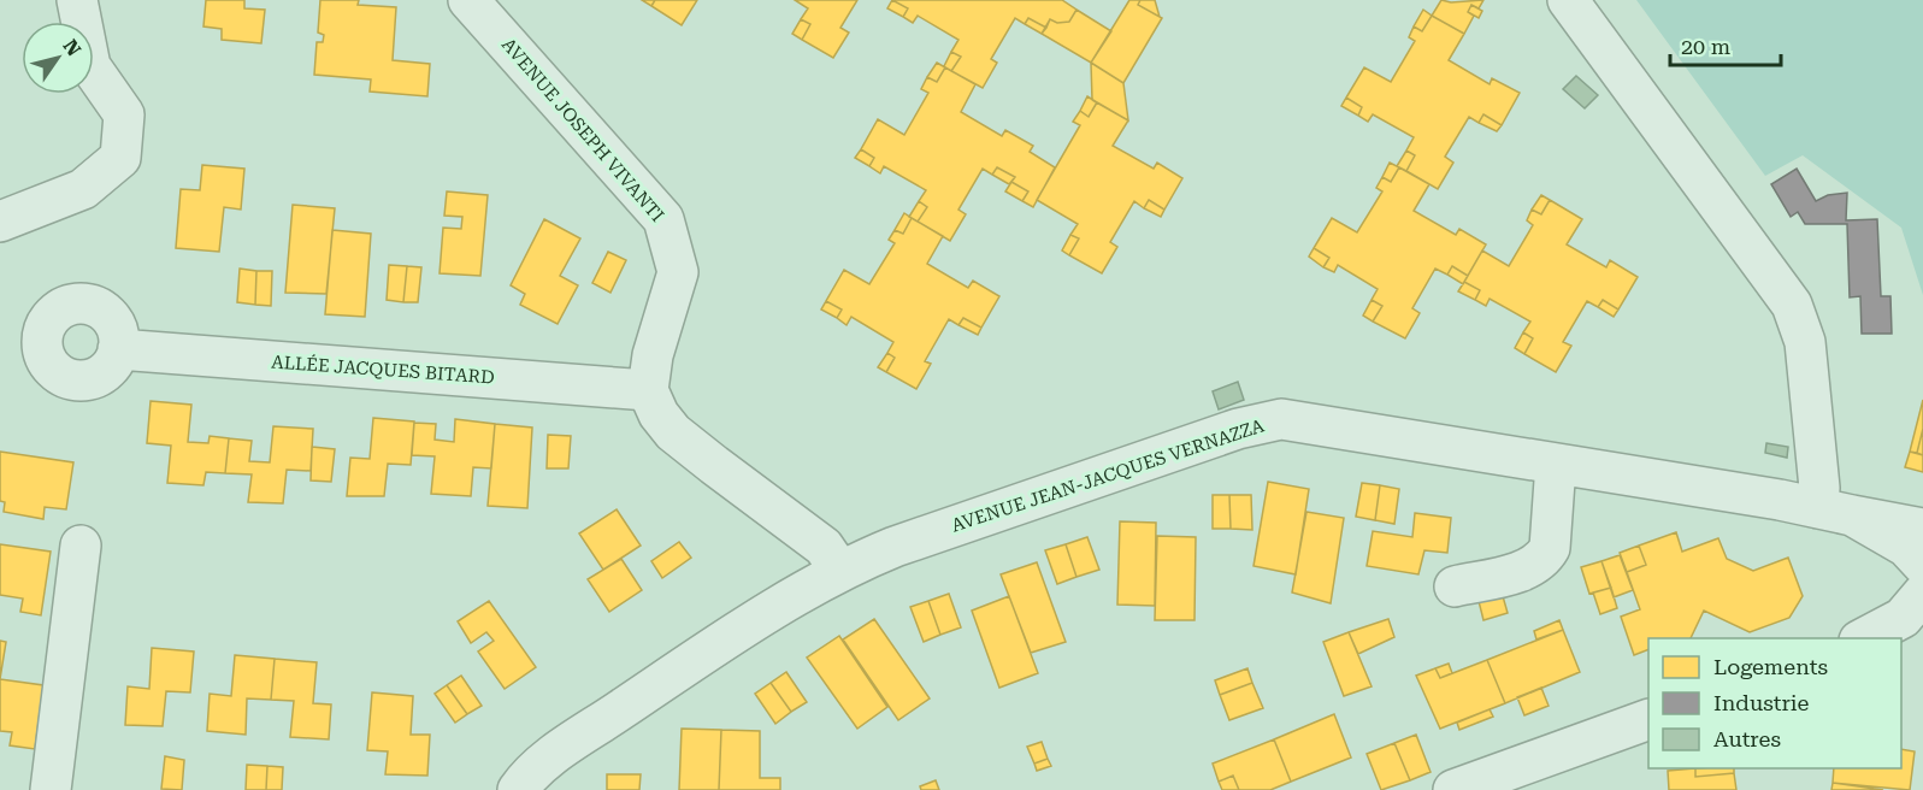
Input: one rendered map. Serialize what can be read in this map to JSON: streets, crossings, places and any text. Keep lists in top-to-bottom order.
{
  "streets": {
    "street": ["AVENUE JOSEPH VIVANTI", "ALLÉE JACQUES BITARD", "AVENUE JEAN-JACQUES VERNAZZA"]
  },
  "crossings": [
    ["AVENUE JOSEPH VIVANTI", "ALLÉE JACQUES BITARD"]
  ],
  "legend": ["Logements", "Industrie", "Autres"],
  "scale_bar": "20 m",
  "north": "top right"
}
